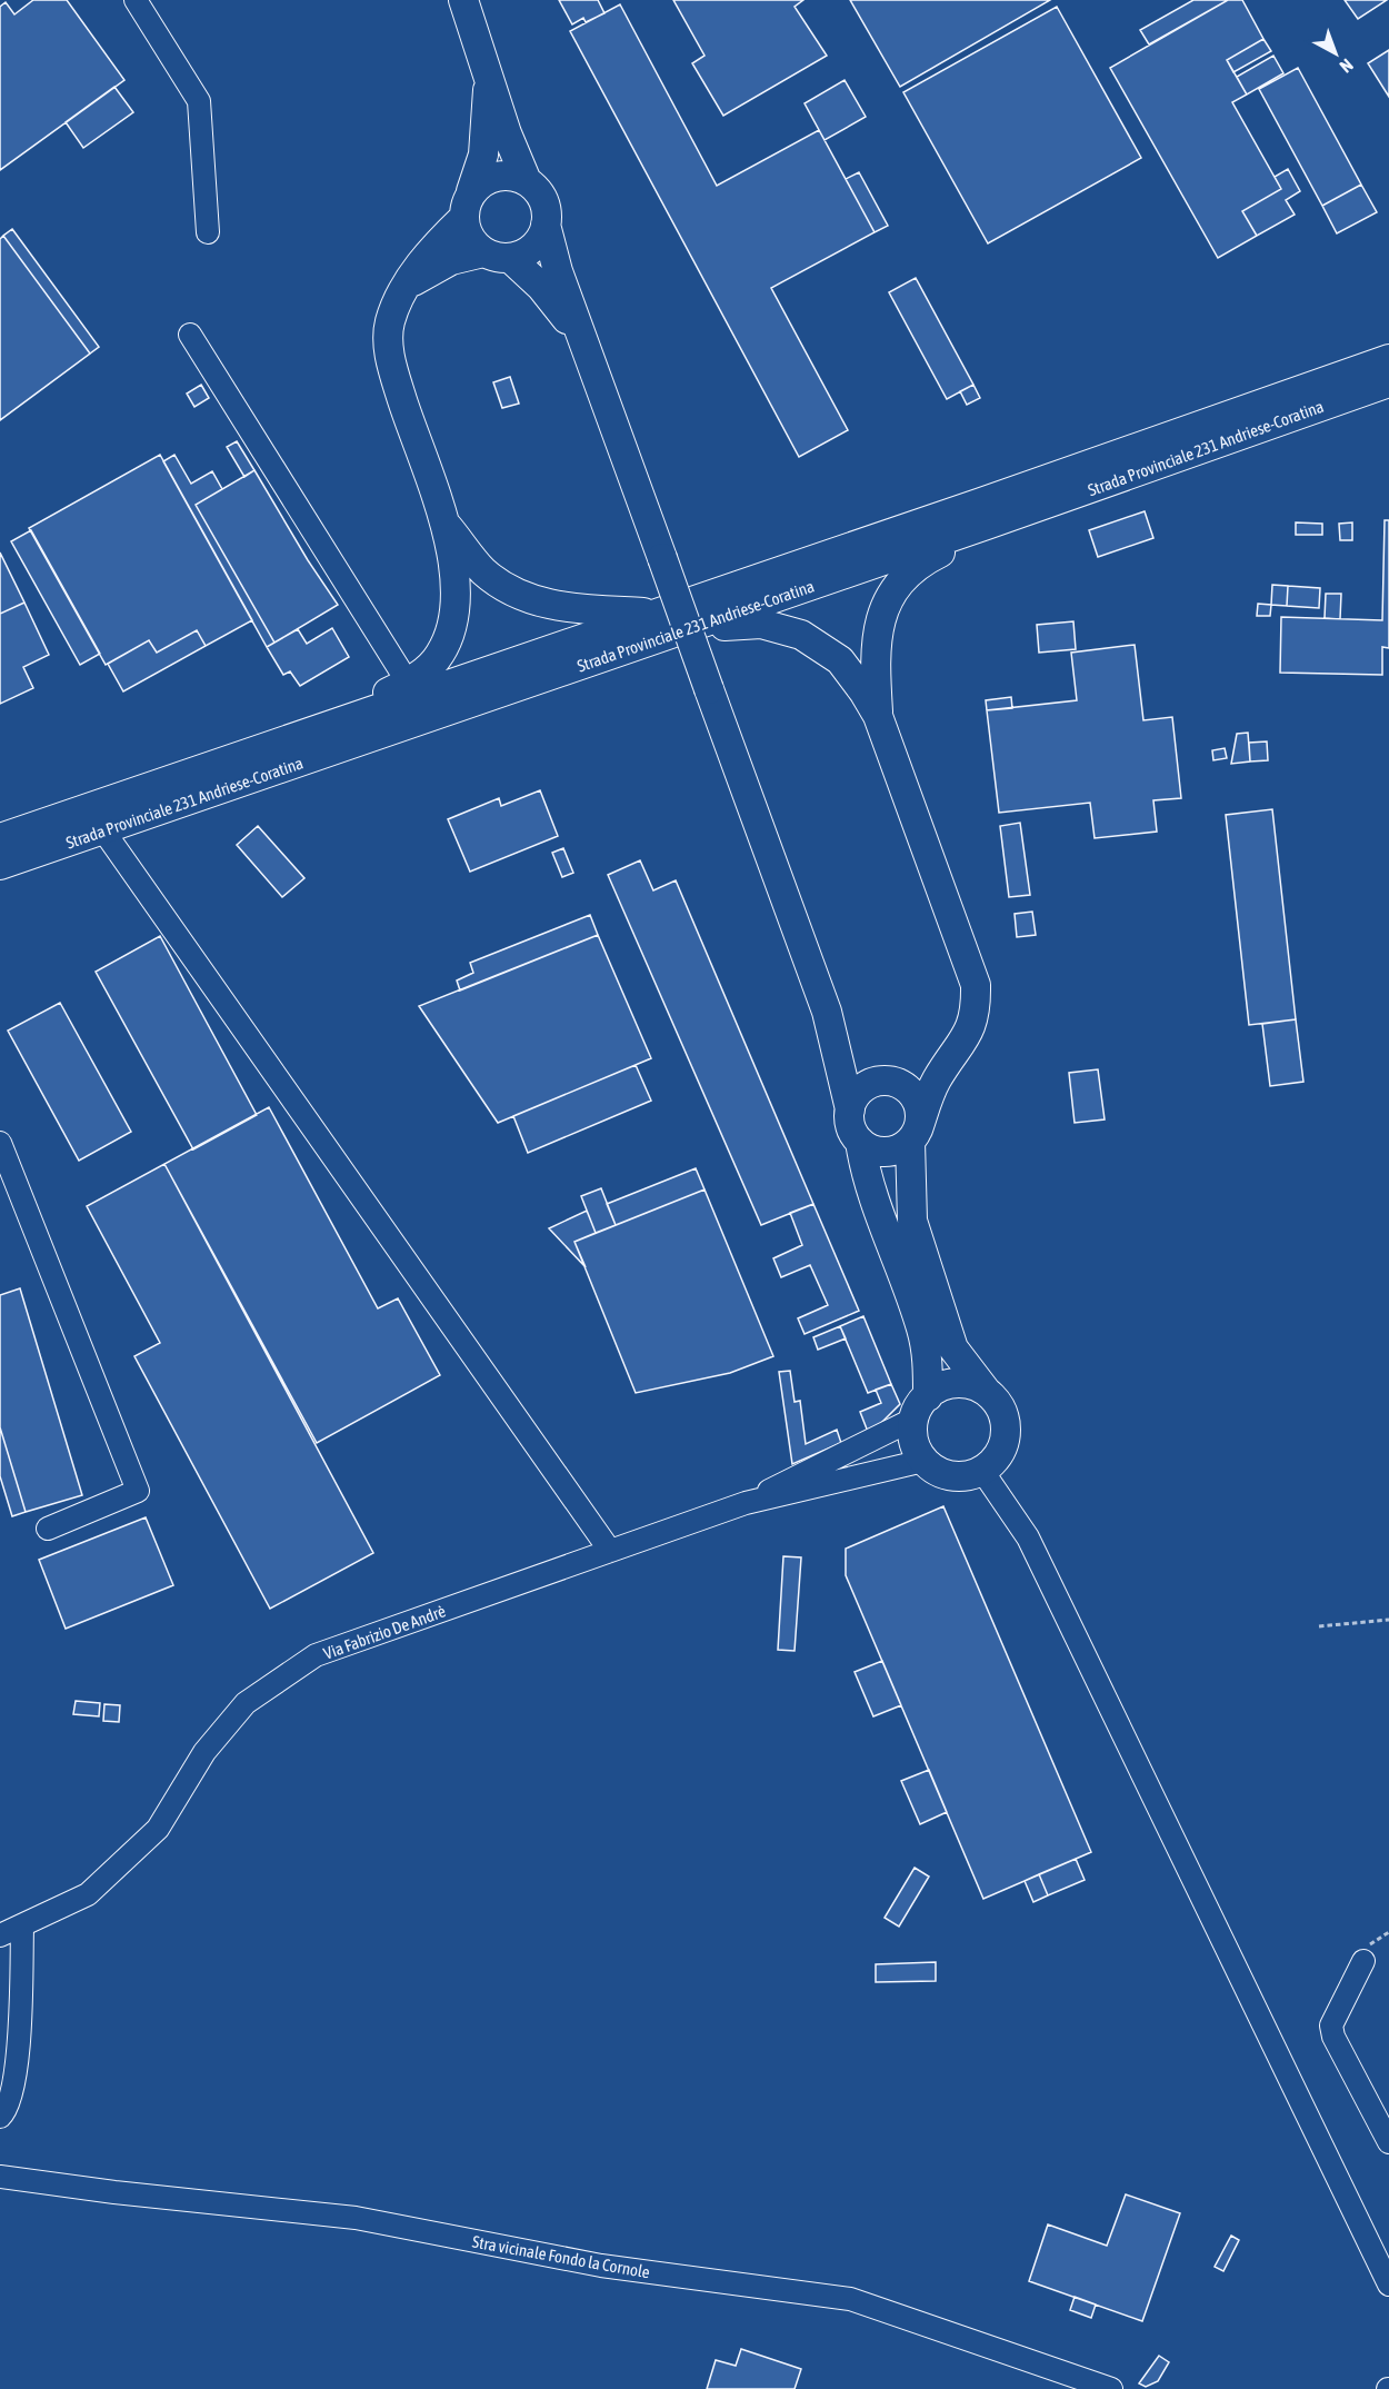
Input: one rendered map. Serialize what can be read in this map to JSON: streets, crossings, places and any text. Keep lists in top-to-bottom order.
{
  "streets": {
    "main road": ["Strada Provinciale 231 Andriese-Coratina"],
    "street": ["Via Fabrizio De Andrè", "Stra vicinale Fondo la Cornole"]
  },
  "north": "bottom right"
}
